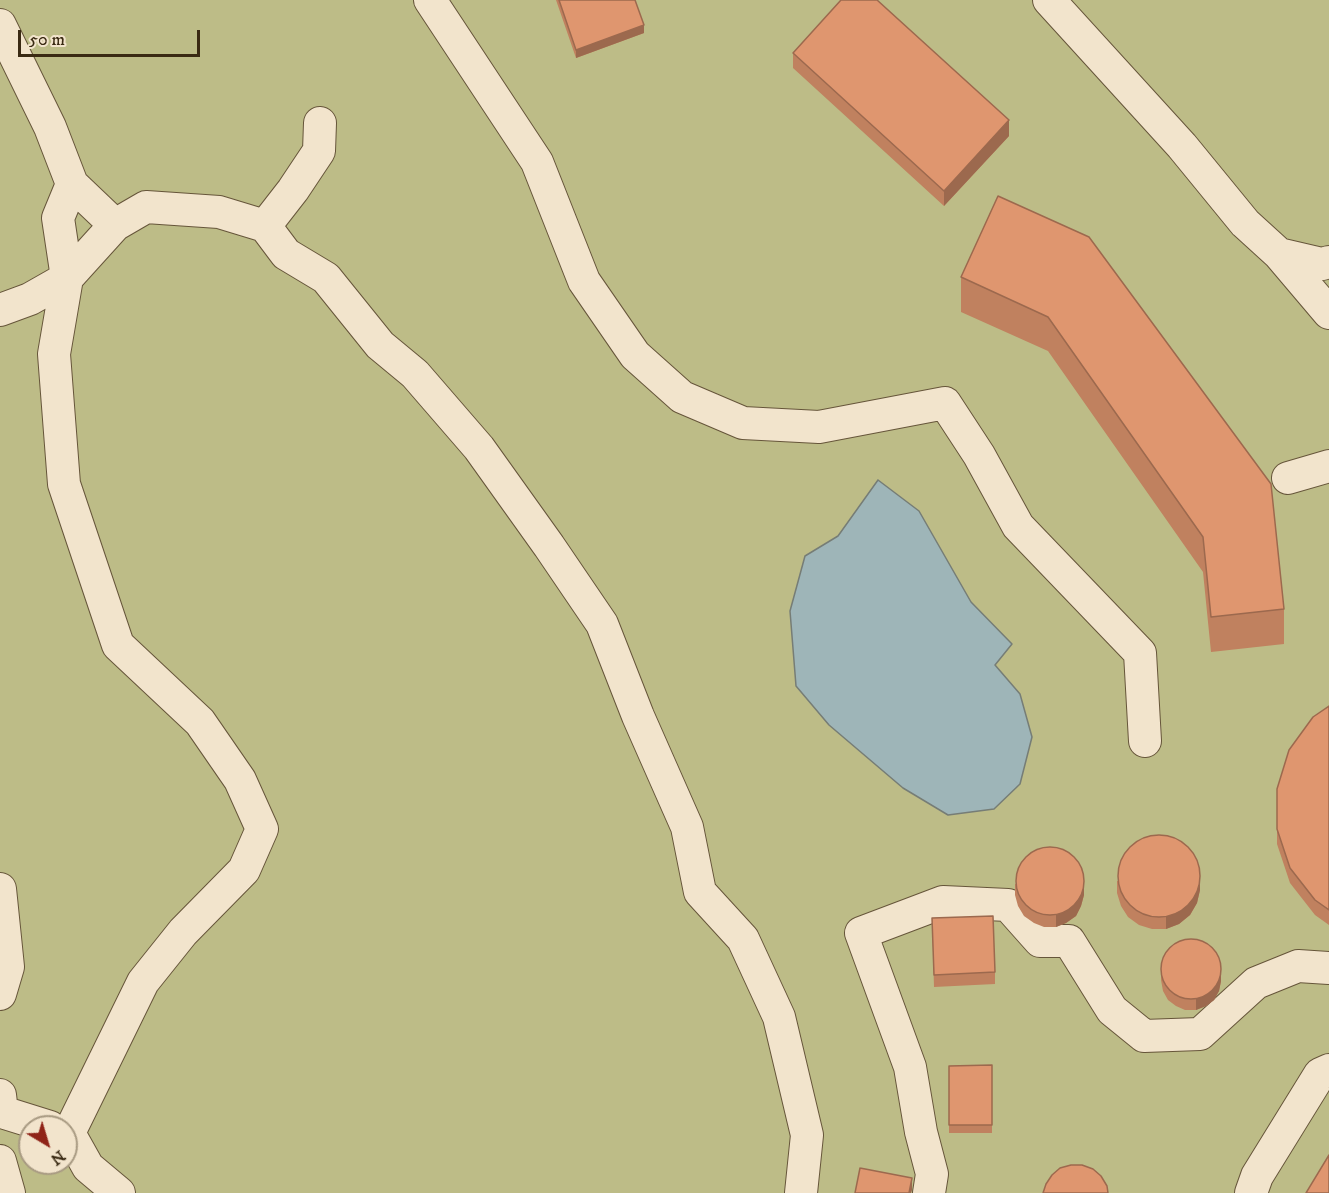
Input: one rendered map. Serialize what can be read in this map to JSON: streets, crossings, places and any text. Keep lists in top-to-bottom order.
{
  "scale_bar": "50 m",
  "north": "bottom right"
}
